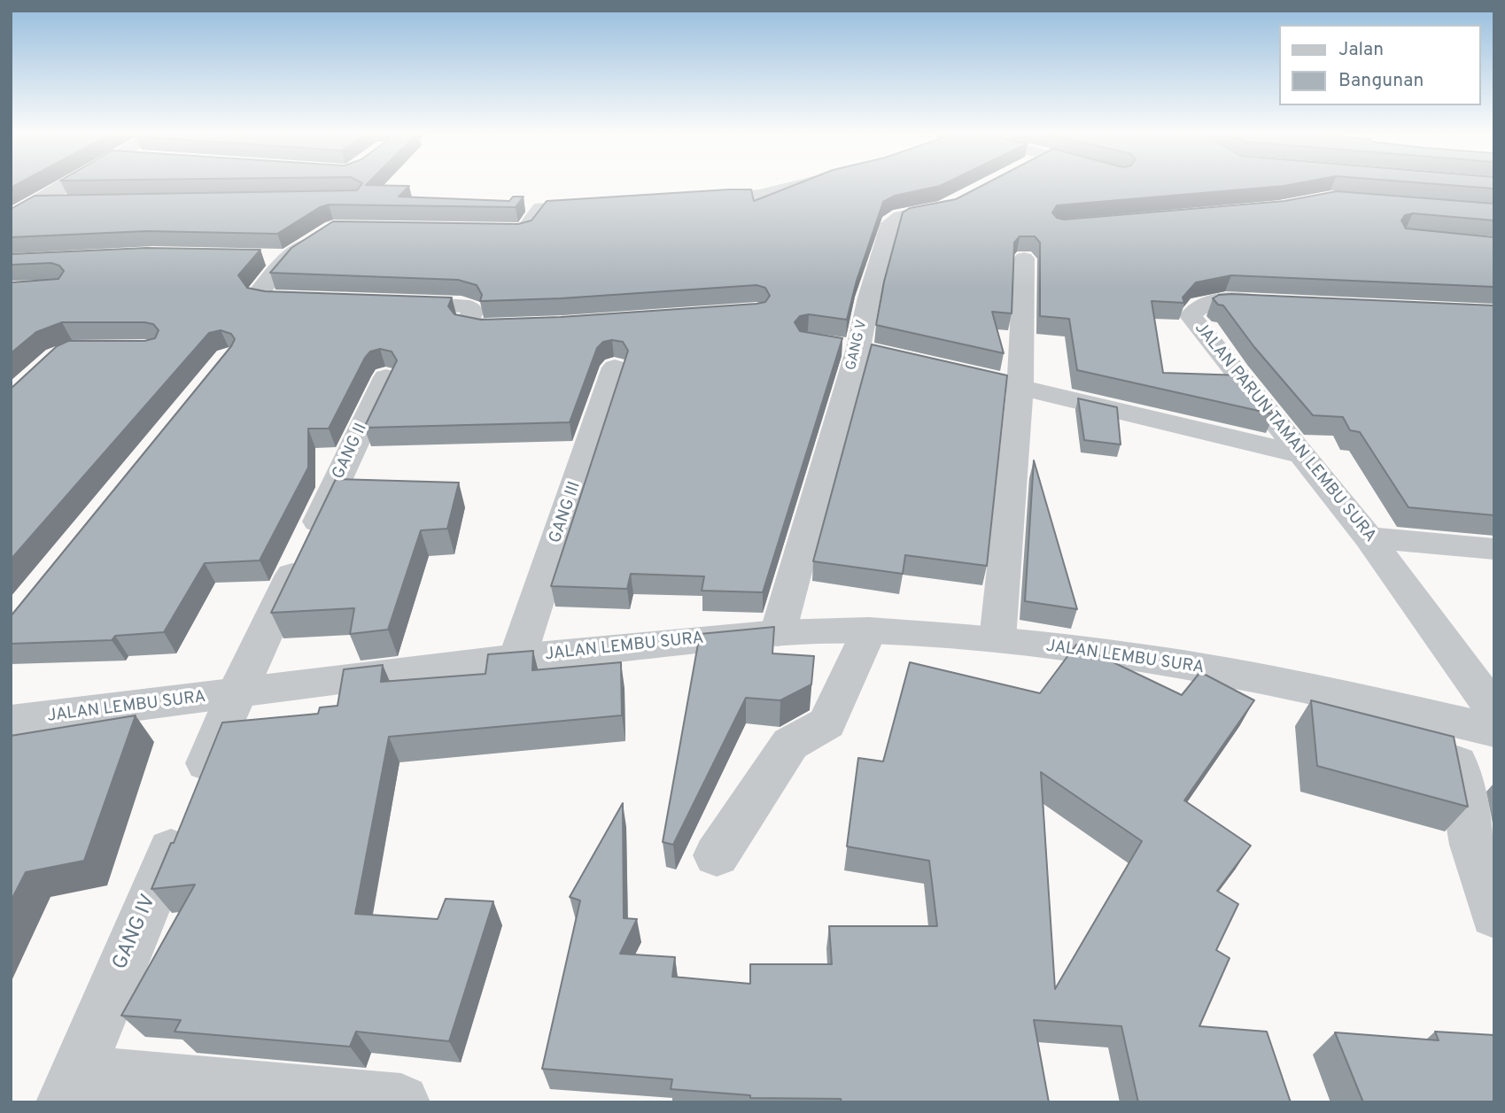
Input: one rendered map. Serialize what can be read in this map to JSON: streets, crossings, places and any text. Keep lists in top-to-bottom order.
{
  "streets": {
    "street": [
      "GANG V",
      "JALAN PARUN TAMAN LEMBU SURA",
      "GANG II",
      "GANG III",
      "JALAN LEMBU SURA",
      "GANG IV"
    ]
  },
  "crossings": [
    ["GANG V", "JALAN LEMBU SURA"],
    ["GANG II", "JALAN LEMBU SURA"],
    ["GANG II", "GANG IV"],
    ["GANG III", "JALAN LEMBU SURA"],
    ["JALAN LEMBU SURA", "GANG IV"]
  ],
  "legend": ["Jalan", "Bangunan"]
}
